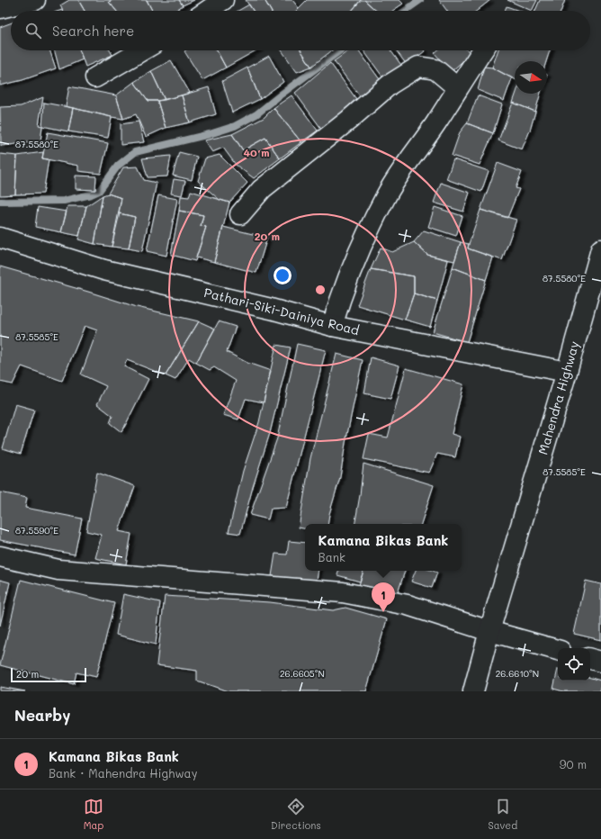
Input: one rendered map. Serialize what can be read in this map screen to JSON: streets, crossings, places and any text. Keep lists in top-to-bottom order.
{
  "streets": {
    "main road": ["Pathari-Siki-Dainiya Road", "Mahendra Highway"]
  },
  "crossings": [
    ["Pathari-Siki-Dainiya Road", "Mahendra Highway"]
  ],
  "scale_bar": "20 m",
  "north": "right",
  "page": {
    "search": "Search here",
    "popup": ["Kamana Bikas Bank", "Bank"],
    "pins": "1",
    "scale": "20 m",
    "heading": "Nearby",
    "list": [
      {
        "mark": "1",
        "name": "Kamana Bikas Bank",
        "note": "Bank · Mahendra Highway",
        "value": "90 m"
      }
    ],
    "nav": ["Map", "Directions", "Saved"]
  },
  "coordinates": [
    "87.5580°E",
    "87.5585°E",
    "87.5590°E",
    "26.6605°N",
    "26.6610°N"
  ],
  "rings": ["40 m", "20 m"]
}
